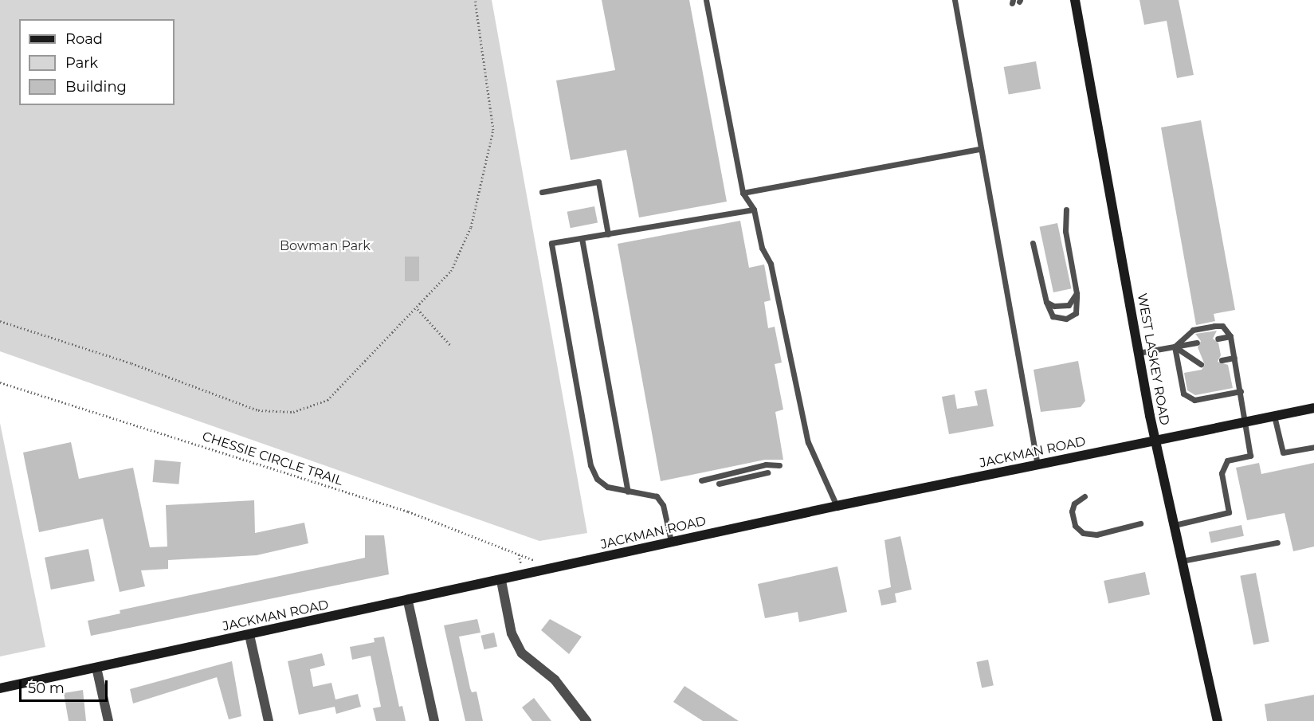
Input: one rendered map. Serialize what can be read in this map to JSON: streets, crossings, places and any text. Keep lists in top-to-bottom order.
{
  "streets": {
    "main road": ["WEST LASKEY ROAD", "JACKMAN ROAD"],
    "path": ["CHESSIE CIRCLE TRAIL"]
  },
  "crossings": [
    ["WEST LASKEY ROAD", "JACKMAN ROAD"]
  ],
  "parks": ["Bowman Park"],
  "legend": ["Road", "Park", "Building"],
  "scale_bar": "50 m"
}
